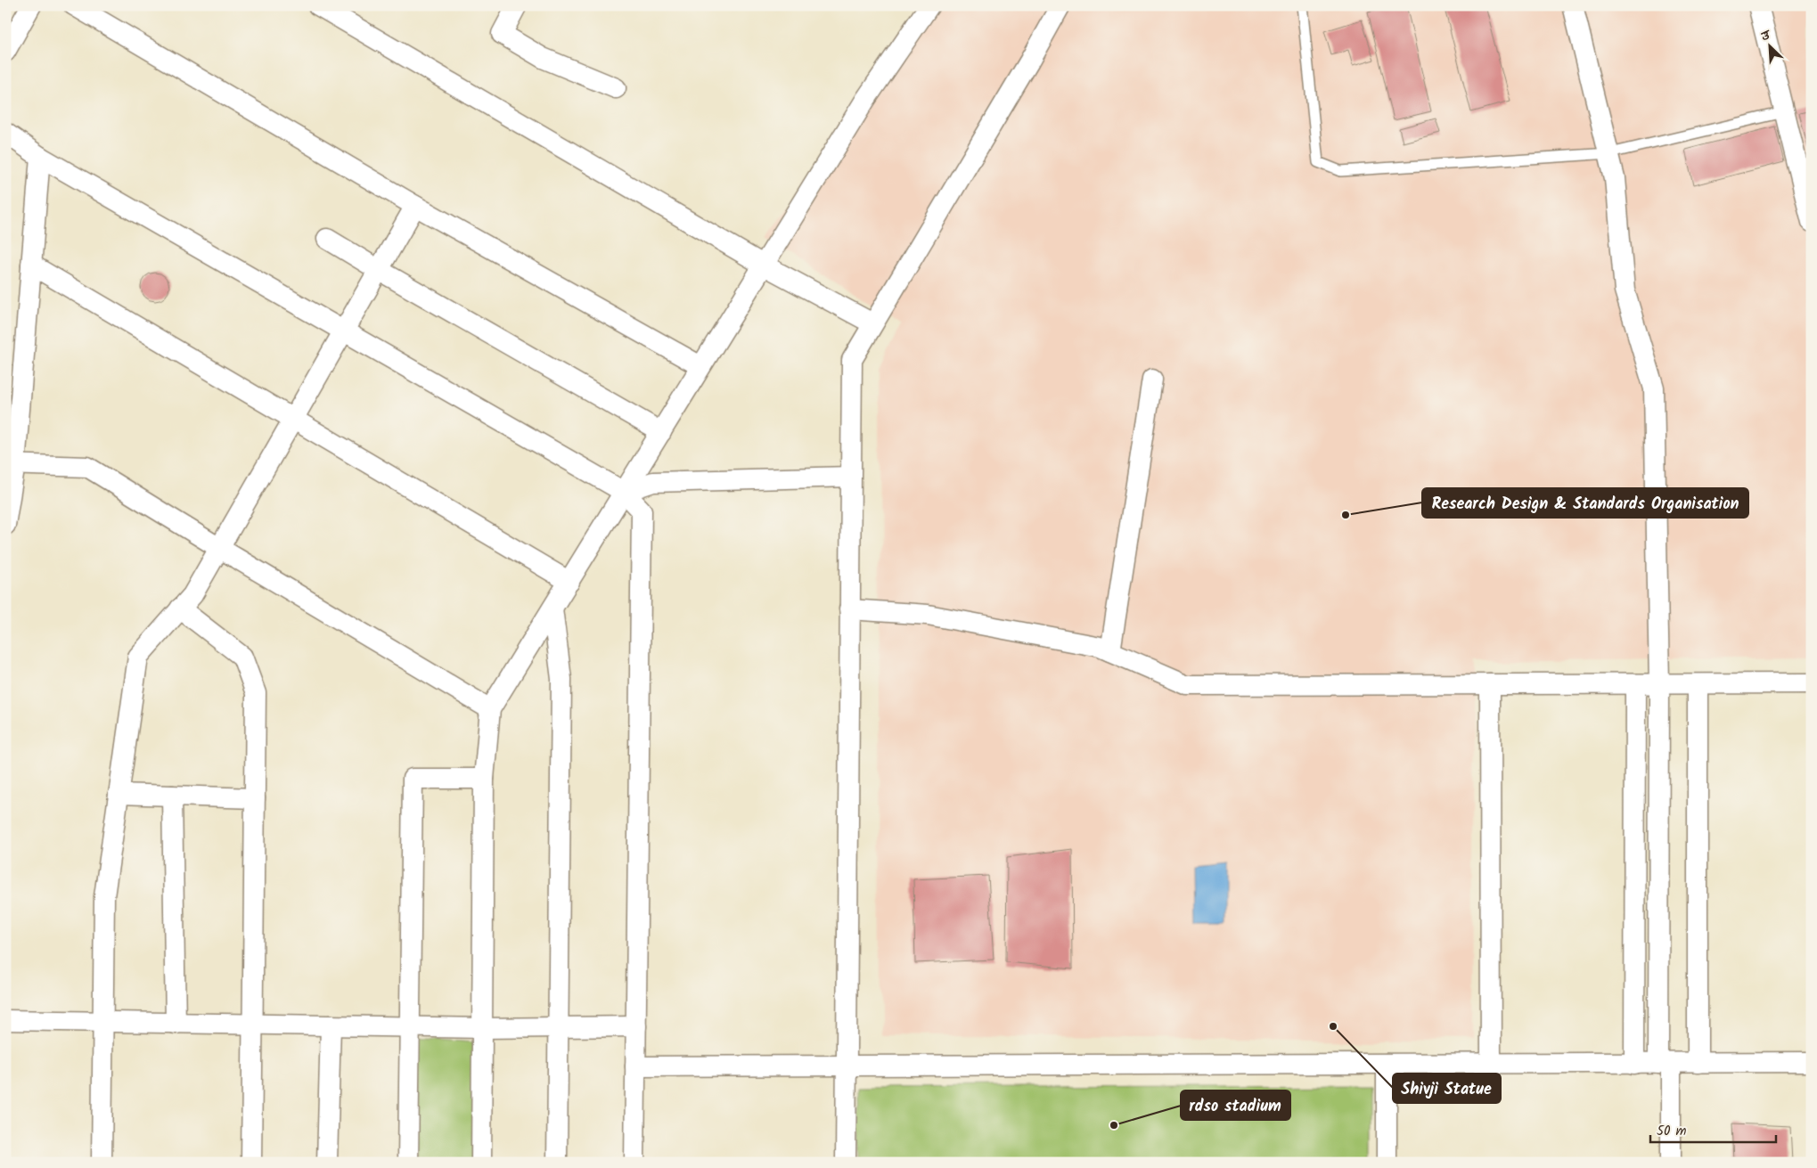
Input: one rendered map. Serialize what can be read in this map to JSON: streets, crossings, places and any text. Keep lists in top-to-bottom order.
{
  "places": ["Research Design & Standards Organisation", "Shivji Statue", "rdso stadium"],
  "scale_bar": "50 m",
  "north": "top left"
}
